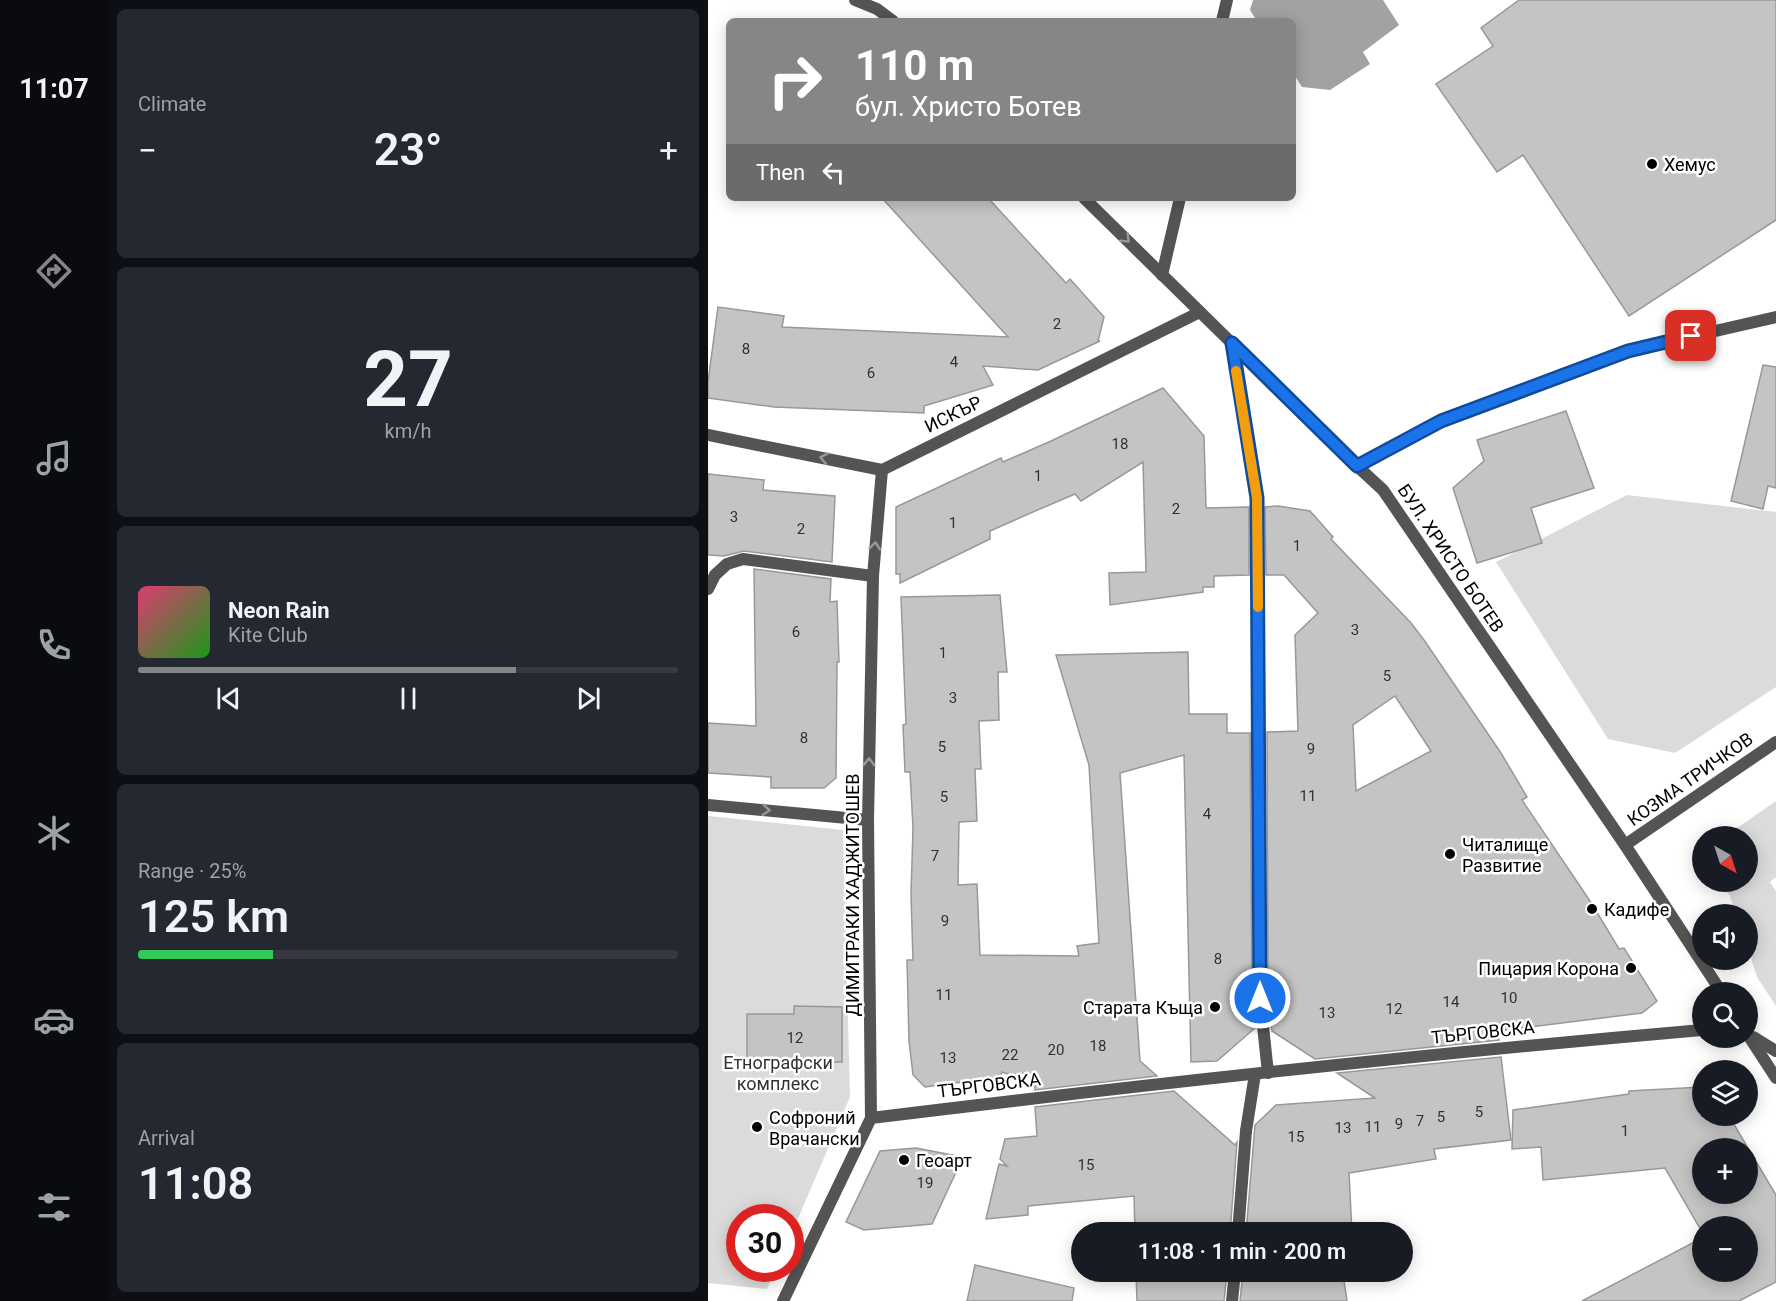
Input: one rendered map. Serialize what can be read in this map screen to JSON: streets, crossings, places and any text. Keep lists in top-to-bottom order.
{
  "streets": {
    "street": [
      "ИСКЪР",
      "БУЛ. ХРИСТО БОТЕВ",
      "КОЗМА ТРИЧКОВ",
      "ДИМИТРАКИ ХАДЖИТОШЕВ",
      "ТЪРГОВСКА"
    ]
  },
  "crossings": [
    ["ИСКЪР", "БУЛ. ХРИСТО БОТЕВ"],
    ["ИСКЪР", "ДИМИТРАКИ ХАДЖИТОШЕВ"],
    ["БУЛ. ХРИСТО БОТЕВ", "КОЗМА ТРИЧКОВ"],
    ["ДИМИТРАКИ ХАДЖИТОШЕВ", "ТЪРГОВСКА"]
  ],
  "one_way": ["ДИМИТРАКИ ХАДЖИТОШЕВ"],
  "parks": ["Етнографски комплекс"],
  "places": [
    "Хемус",
    "Читалище Развитие",
    "Кадифе",
    "Пицария Корона",
    "Старата Къща",
    "Софроний Врачански",
    "Геоарт"
  ],
  "house_numbers": [
    "2",
    "8",
    "4",
    "6",
    "18",
    "1",
    "2",
    "3",
    "1",
    "2",
    "1",
    "3",
    "6",
    "1",
    "5",
    "3",
    "8",
    "5",
    "9",
    "11",
    "5",
    "4",
    "7",
    "9",
    "8",
    "11",
    "10",
    "14",
    "12",
    "13",
    "12",
    "18",
    "20",
    "22",
    "13",
    "5",
    "5",
    "7",
    "9",
    "11",
    "13",
    "1",
    "15",
    "15",
    "19"
  ],
  "north": "bottom right",
  "page": {
    "tabs": "11:07",
    "tile": [
      "Climate",
      ["27", "km/h"],
      ["Range · 25%", "125 km"],
      ["Arrival", "11:08"]
    ],
    "turn": ["110 m", "бул. Христо Ботев"],
    "heat": ["−", "23°", "+"],
    "then": "Then",
    "song": ["Neon Rain", "Kite Club"],
    "map_buttons": ["+", "−"],
    "limit": "30",
    "trip": "11:08 · 1 min · 200 m"
  }
}
